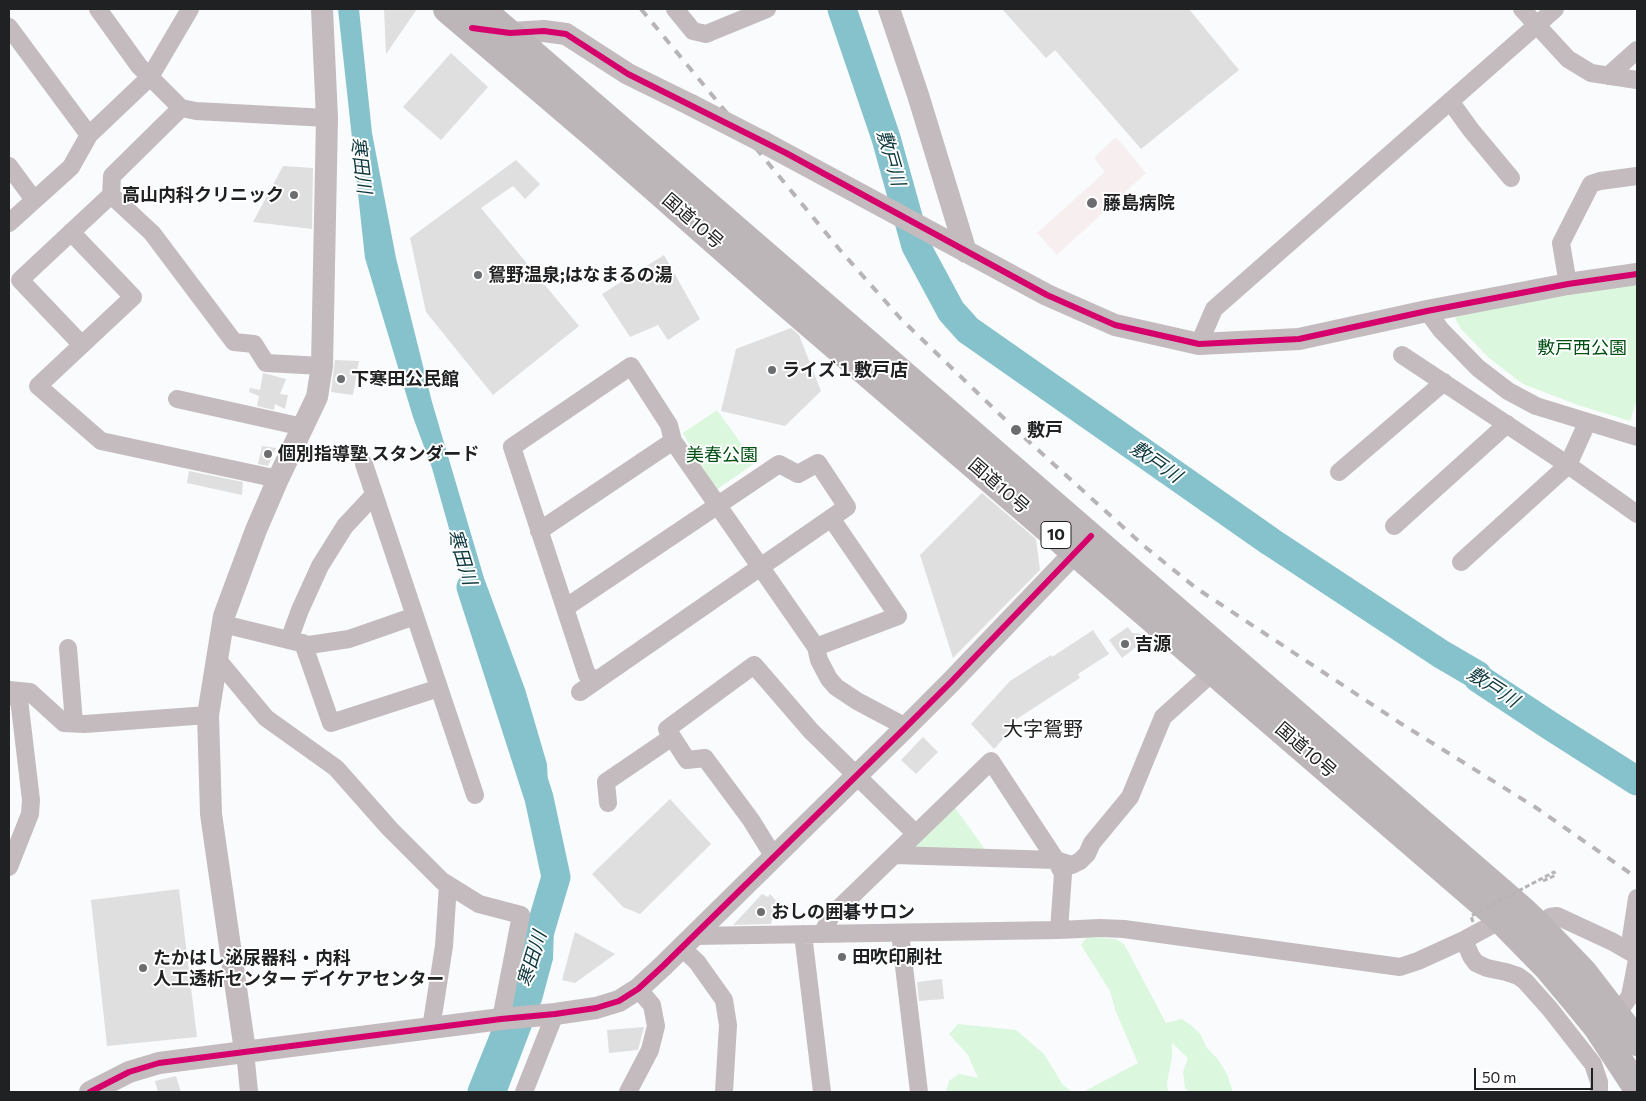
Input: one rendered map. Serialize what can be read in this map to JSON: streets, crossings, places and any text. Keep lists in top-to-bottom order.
{
  "streets": {
    "highway": ["国道10号", "10"]
  },
  "districts": ["大字鴛野"],
  "water": ["敷戸川", "寒田川"],
  "parks": ["敷戸西公園", "美春公園"],
  "places": [
    "高山内科クリニック",
    "藤島病院",
    "鴛野温泉;はなまるの湯",
    "ライズ１敷戸店",
    "下寒田公民館",
    "敷戸",
    "個別指導塾 スタンダード",
    "吉源",
    "おしの囲碁サロン",
    "田吹印刷社",
    "たかはし泌尿器科・内科 人工透析センター デイケアセンター"
  ],
  "scale_bar": "50 m"
}
